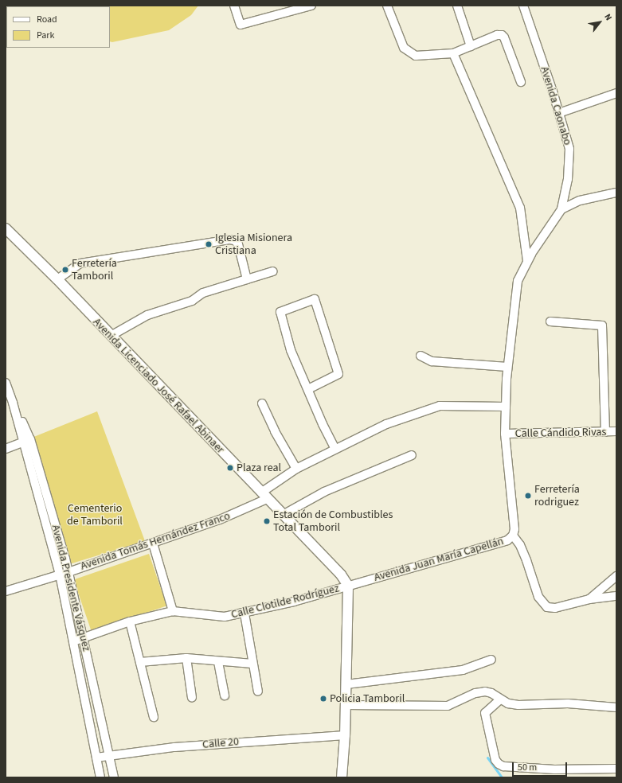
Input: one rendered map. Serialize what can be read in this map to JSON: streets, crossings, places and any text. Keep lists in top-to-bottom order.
{
  "streets": {
    "main road": ["Avenida Licenciado José Rafael Abinaer"],
    "street": [
      "Avenida Caonabo",
      "Calle Cándido Rivas",
      "Avenida Tomás Hernández Franco",
      "Avenida Juan María Capellán",
      "Avenida Presidente Vásquez",
      "Calle Clotilde Rodríguez",
      "Calle 20"
    ]
  },
  "crossings": [
    ["Avenida Caonabo", "Avenida Juan María Capellán"],
    ["Avenida Licenciado José Rafael Abinaer", "Avenida Tomás Hernández Franco"],
    ["Avenida Licenciado José Rafael Abinaer", "Avenida Juan María Capellán"],
    ["Avenida Licenciado José Rafael Abinaer", "Calle Clotilde Rodríguez"],
    ["Calle Cándido Rivas", "Avenida Juan María Capellán"],
    ["Avenida Tomás Hernández Franco", "Avenida Juan María Capellán"],
    ["Avenida Tomás Hernández Franco", "Avenida Presidente Vásquez"],
    ["Avenida Juan María Capellán", "Calle Clotilde Rodríguez"],
    ["Avenida Presidente Vásquez", "Calle Clotilde Rodríguez"],
    ["Avenida Presidente Vásquez", "Calle 20"]
  ],
  "parks": ["Cementerio de Tamboril"],
  "places": [
    "Iglesia Misionera Cristiana",
    "Ferretería Tamboril",
    "Plaza real",
    "Ferretería rodriguez",
    "Estación de Combustibles Total Tamboril",
    "Policia Tamboril"
  ],
  "legend": ["Road", "Park"],
  "scale_bar": "50 m",
  "north": "top right"
}
